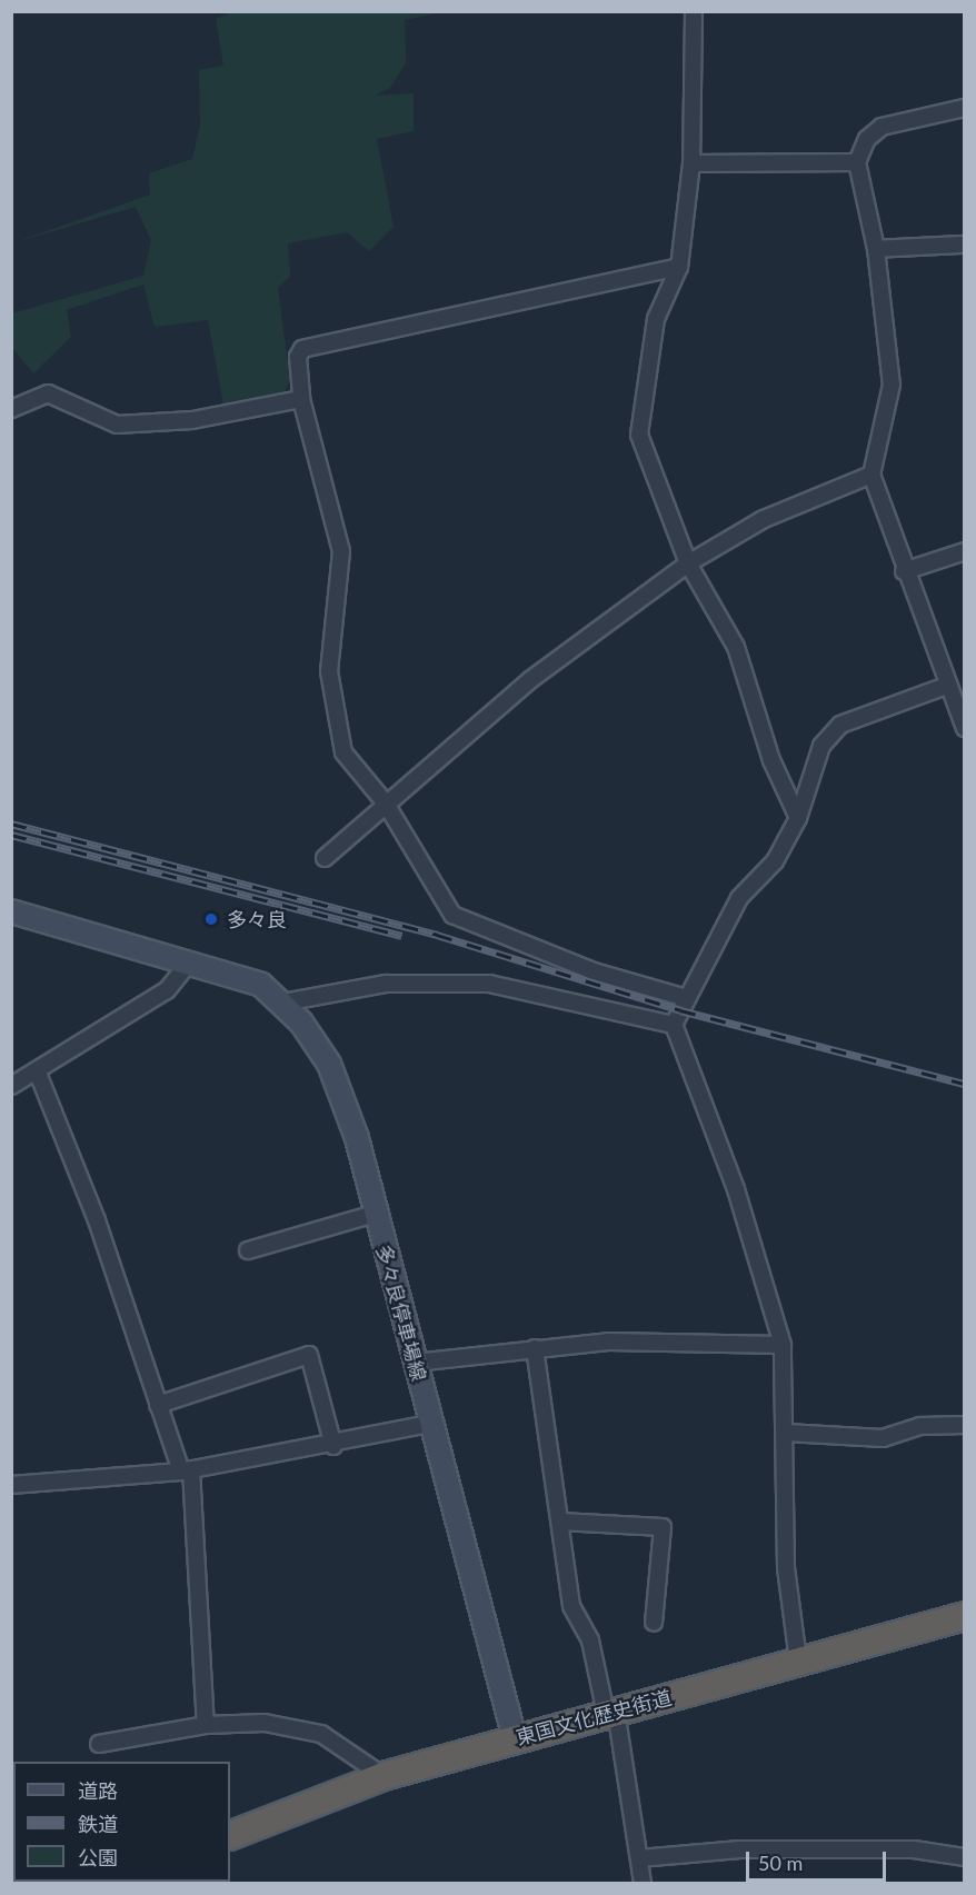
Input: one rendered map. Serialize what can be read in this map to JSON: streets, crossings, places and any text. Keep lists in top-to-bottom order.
{
  "streets": {
    "highway": ["東国文化歴史街道"],
    "main road": ["多々良停車場線"]
  },
  "crossings": [
    ["多々良停車場線", "東国文化歴史街道"]
  ],
  "places": ["多々良"],
  "legend": ["道路", "鉄道", "公園"],
  "scale_bar": "50 m"
}
